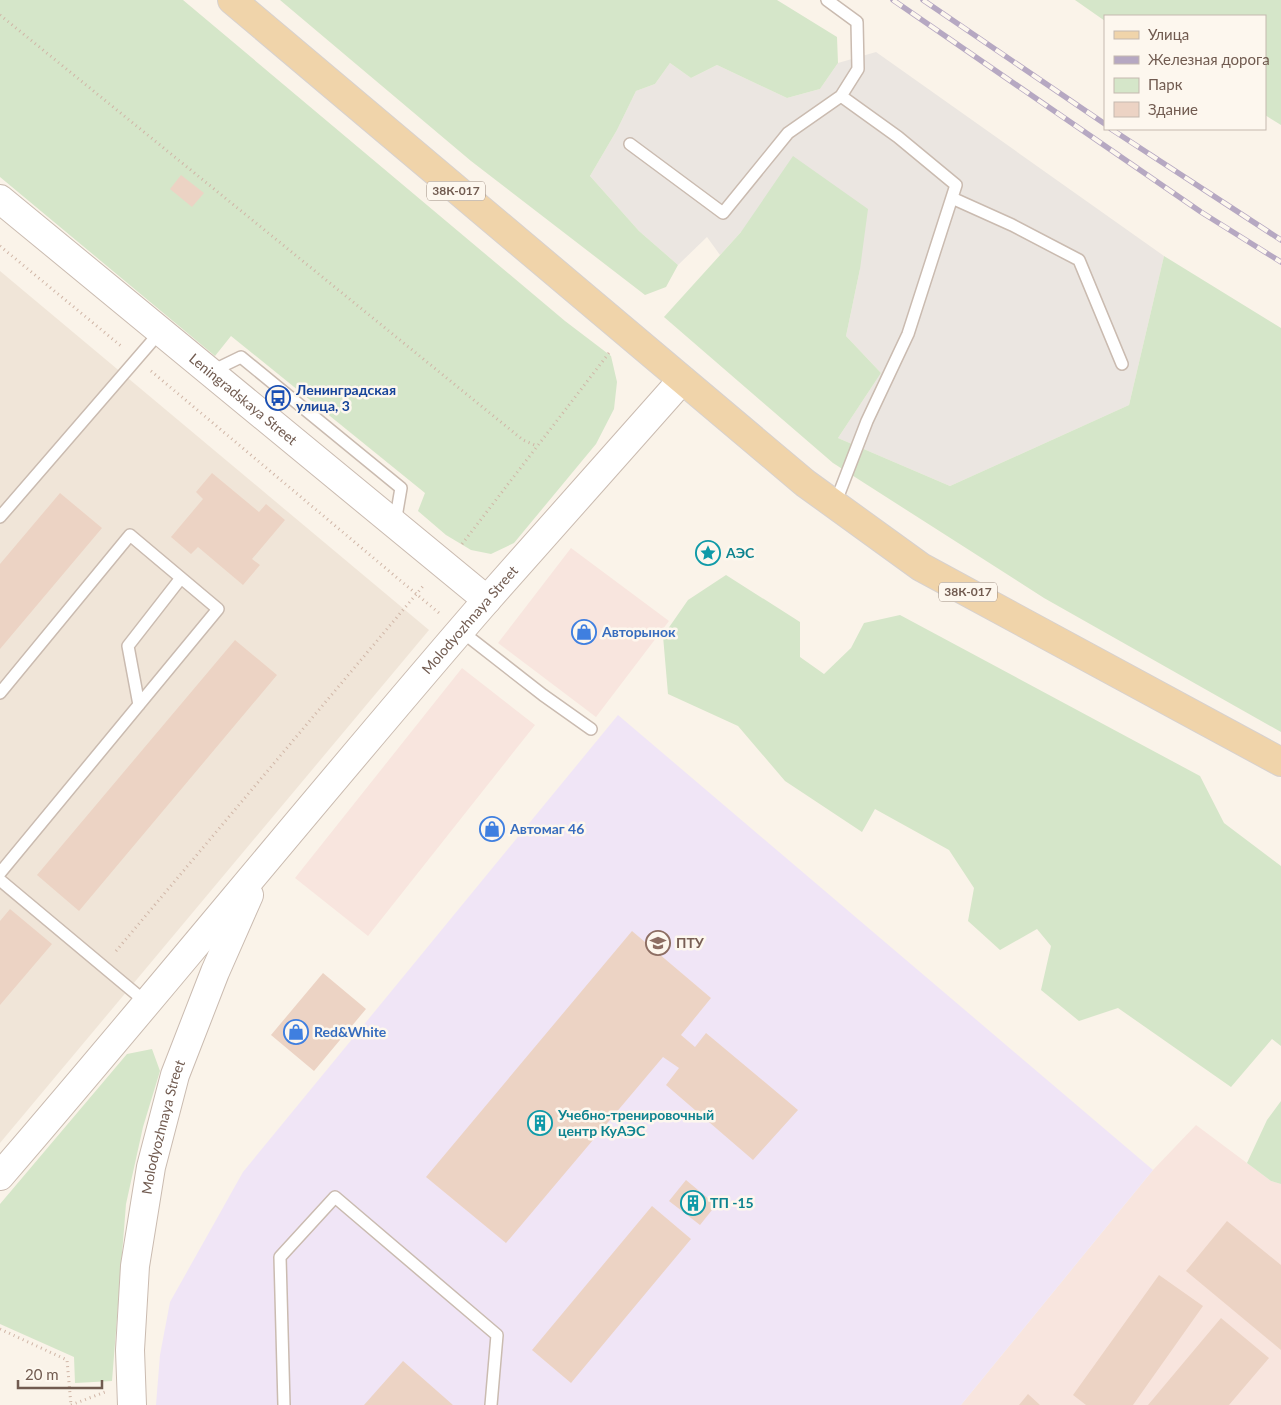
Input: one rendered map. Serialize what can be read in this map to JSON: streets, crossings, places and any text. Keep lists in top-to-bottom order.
{
  "streets": {
    "main road": ["38К-017"],
    "street": ["Leningradskaya Street", "Molodyozhnaya Street"]
  },
  "crossings": [
    ["38К-017", "Molodyozhnaya Street"],
    ["Leningradskaya Street", "Molodyozhnaya Street"]
  ],
  "places": {
    "bus stop": ["Ленинградская улица, 3"],
    "place": ["АЭС"],
    "shop": ["Авторынок", "Автомаг 46", "Red&White"],
    "school or university": ["ПТУ"],
    "building": ["Учебно-тренировочный центр КуАЭС", "ТП -15"]
  },
  "legend": [
    "Улица",
    "Железная дорога",
    "Парк",
    "Здание"
  ],
  "scale_bar": "20 m"
}
